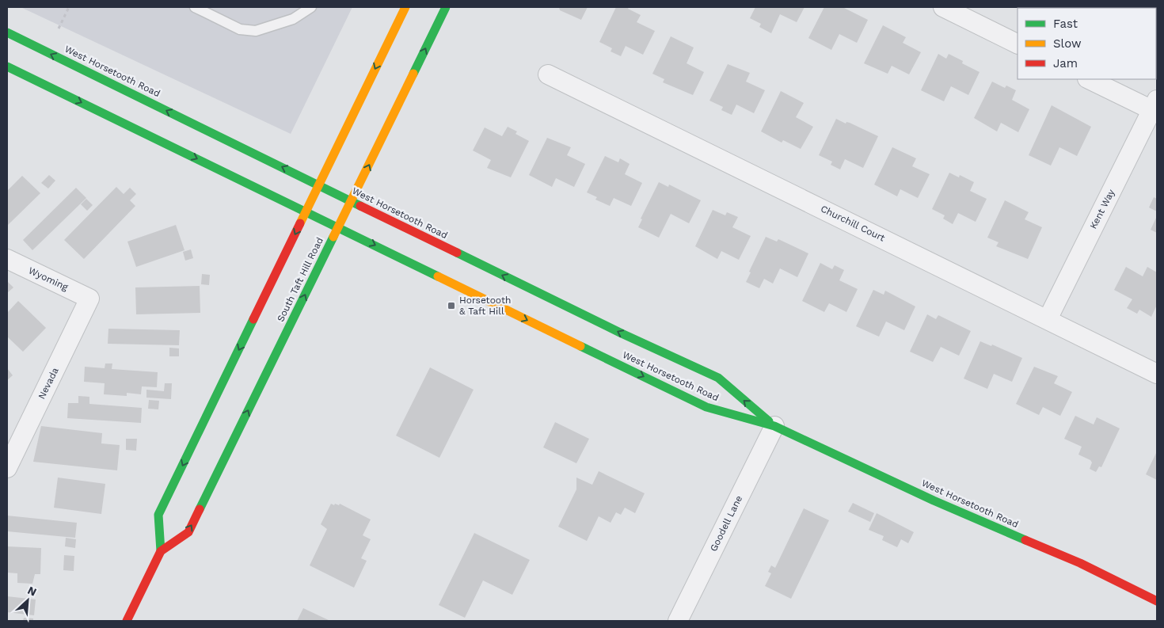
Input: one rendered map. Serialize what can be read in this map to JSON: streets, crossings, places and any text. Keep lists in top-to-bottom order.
{
  "streets": {
    "main road": ["West Horsetooth Road", "South Taft Hill Road"],
    "street": [
      "Kent Way",
      "Churchill Court",
      "Wyoming",
      "Nevada",
      "Goodell Lane"
    ]
  },
  "crossings": [
    ["West Horsetooth Road", "South Taft Hill Road"],
    ["West Horsetooth Road", "Goodell Lane"],
    ["Kent Way", "Churchill Court"],
    ["Wyoming", "Nevada"]
  ],
  "places": {
    "transit": ["Horsetooth & Taft Hill"]
  },
  "legend": ["Fast", "Slow", "Jam"],
  "north": "top right"
}
